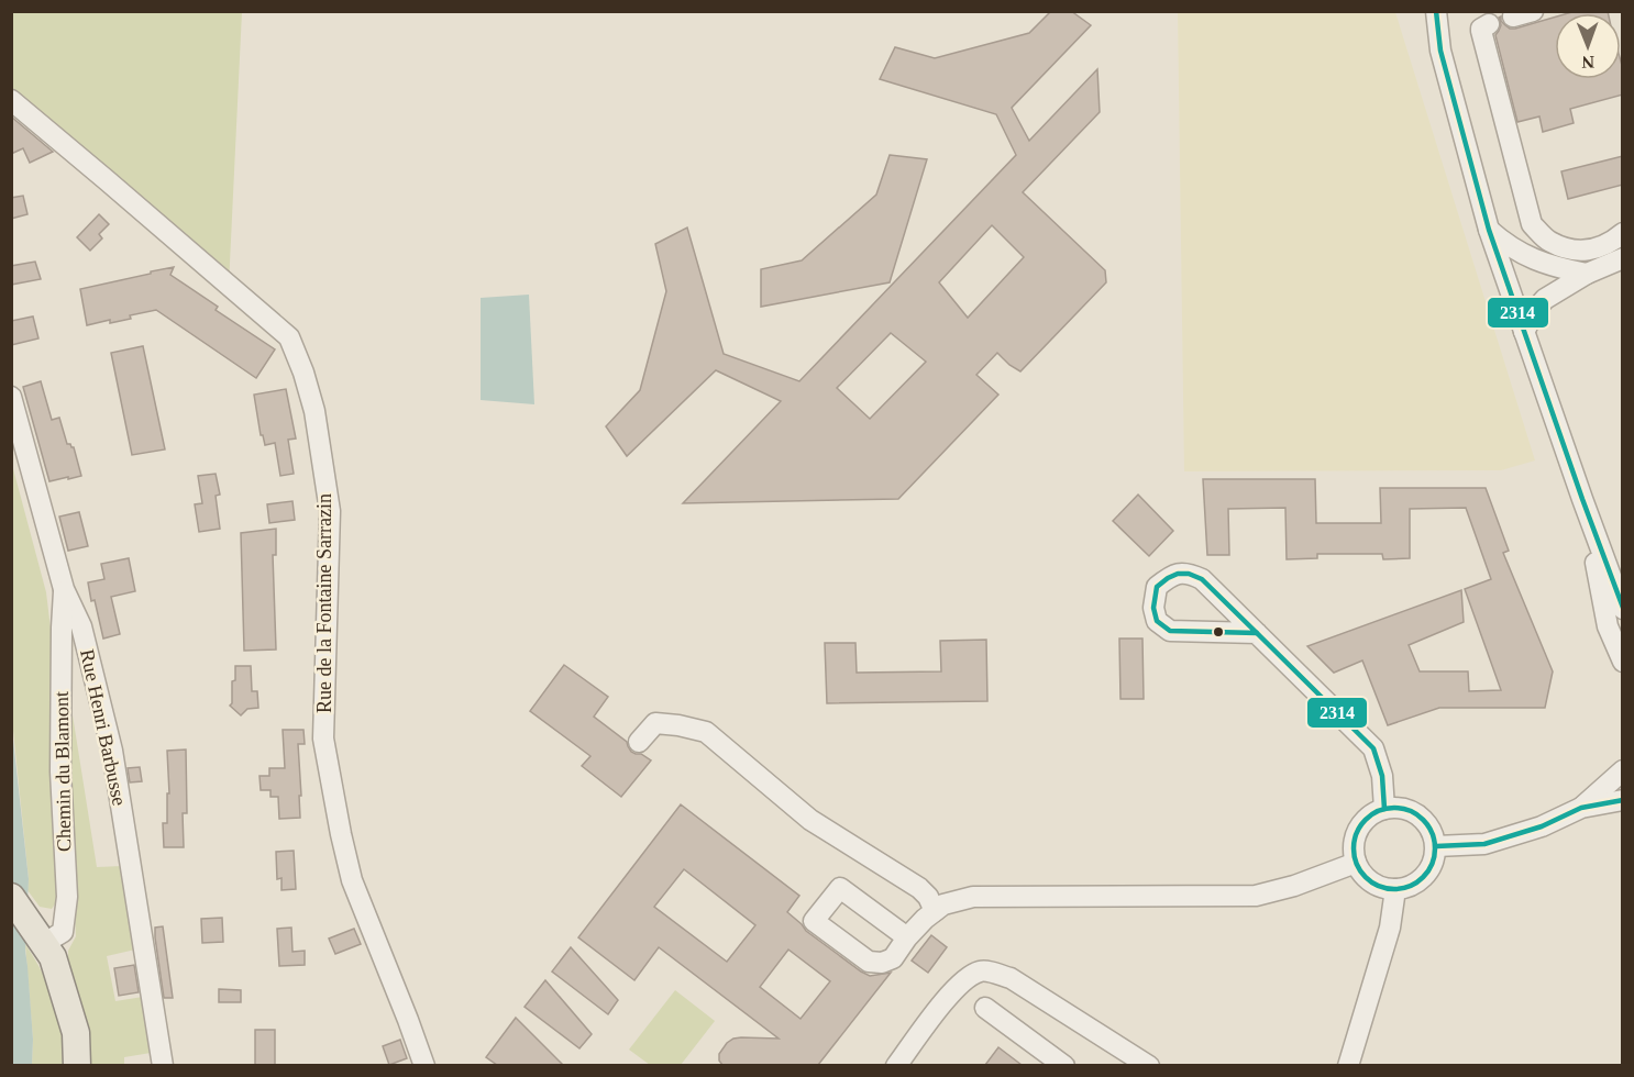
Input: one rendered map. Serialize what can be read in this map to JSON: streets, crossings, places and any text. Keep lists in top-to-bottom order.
{
  "streets": {
    "street": ["Rue de la Fontaine Sarrazin", "Rue Henri Barbusse", "Chemin du Blamont"]
  },
  "crossings": [
    ["Rue Henri Barbusse", "Chemin du Blamont"]
  ],
  "lines": ["transit line 2314"],
  "north": "bottom"
}
